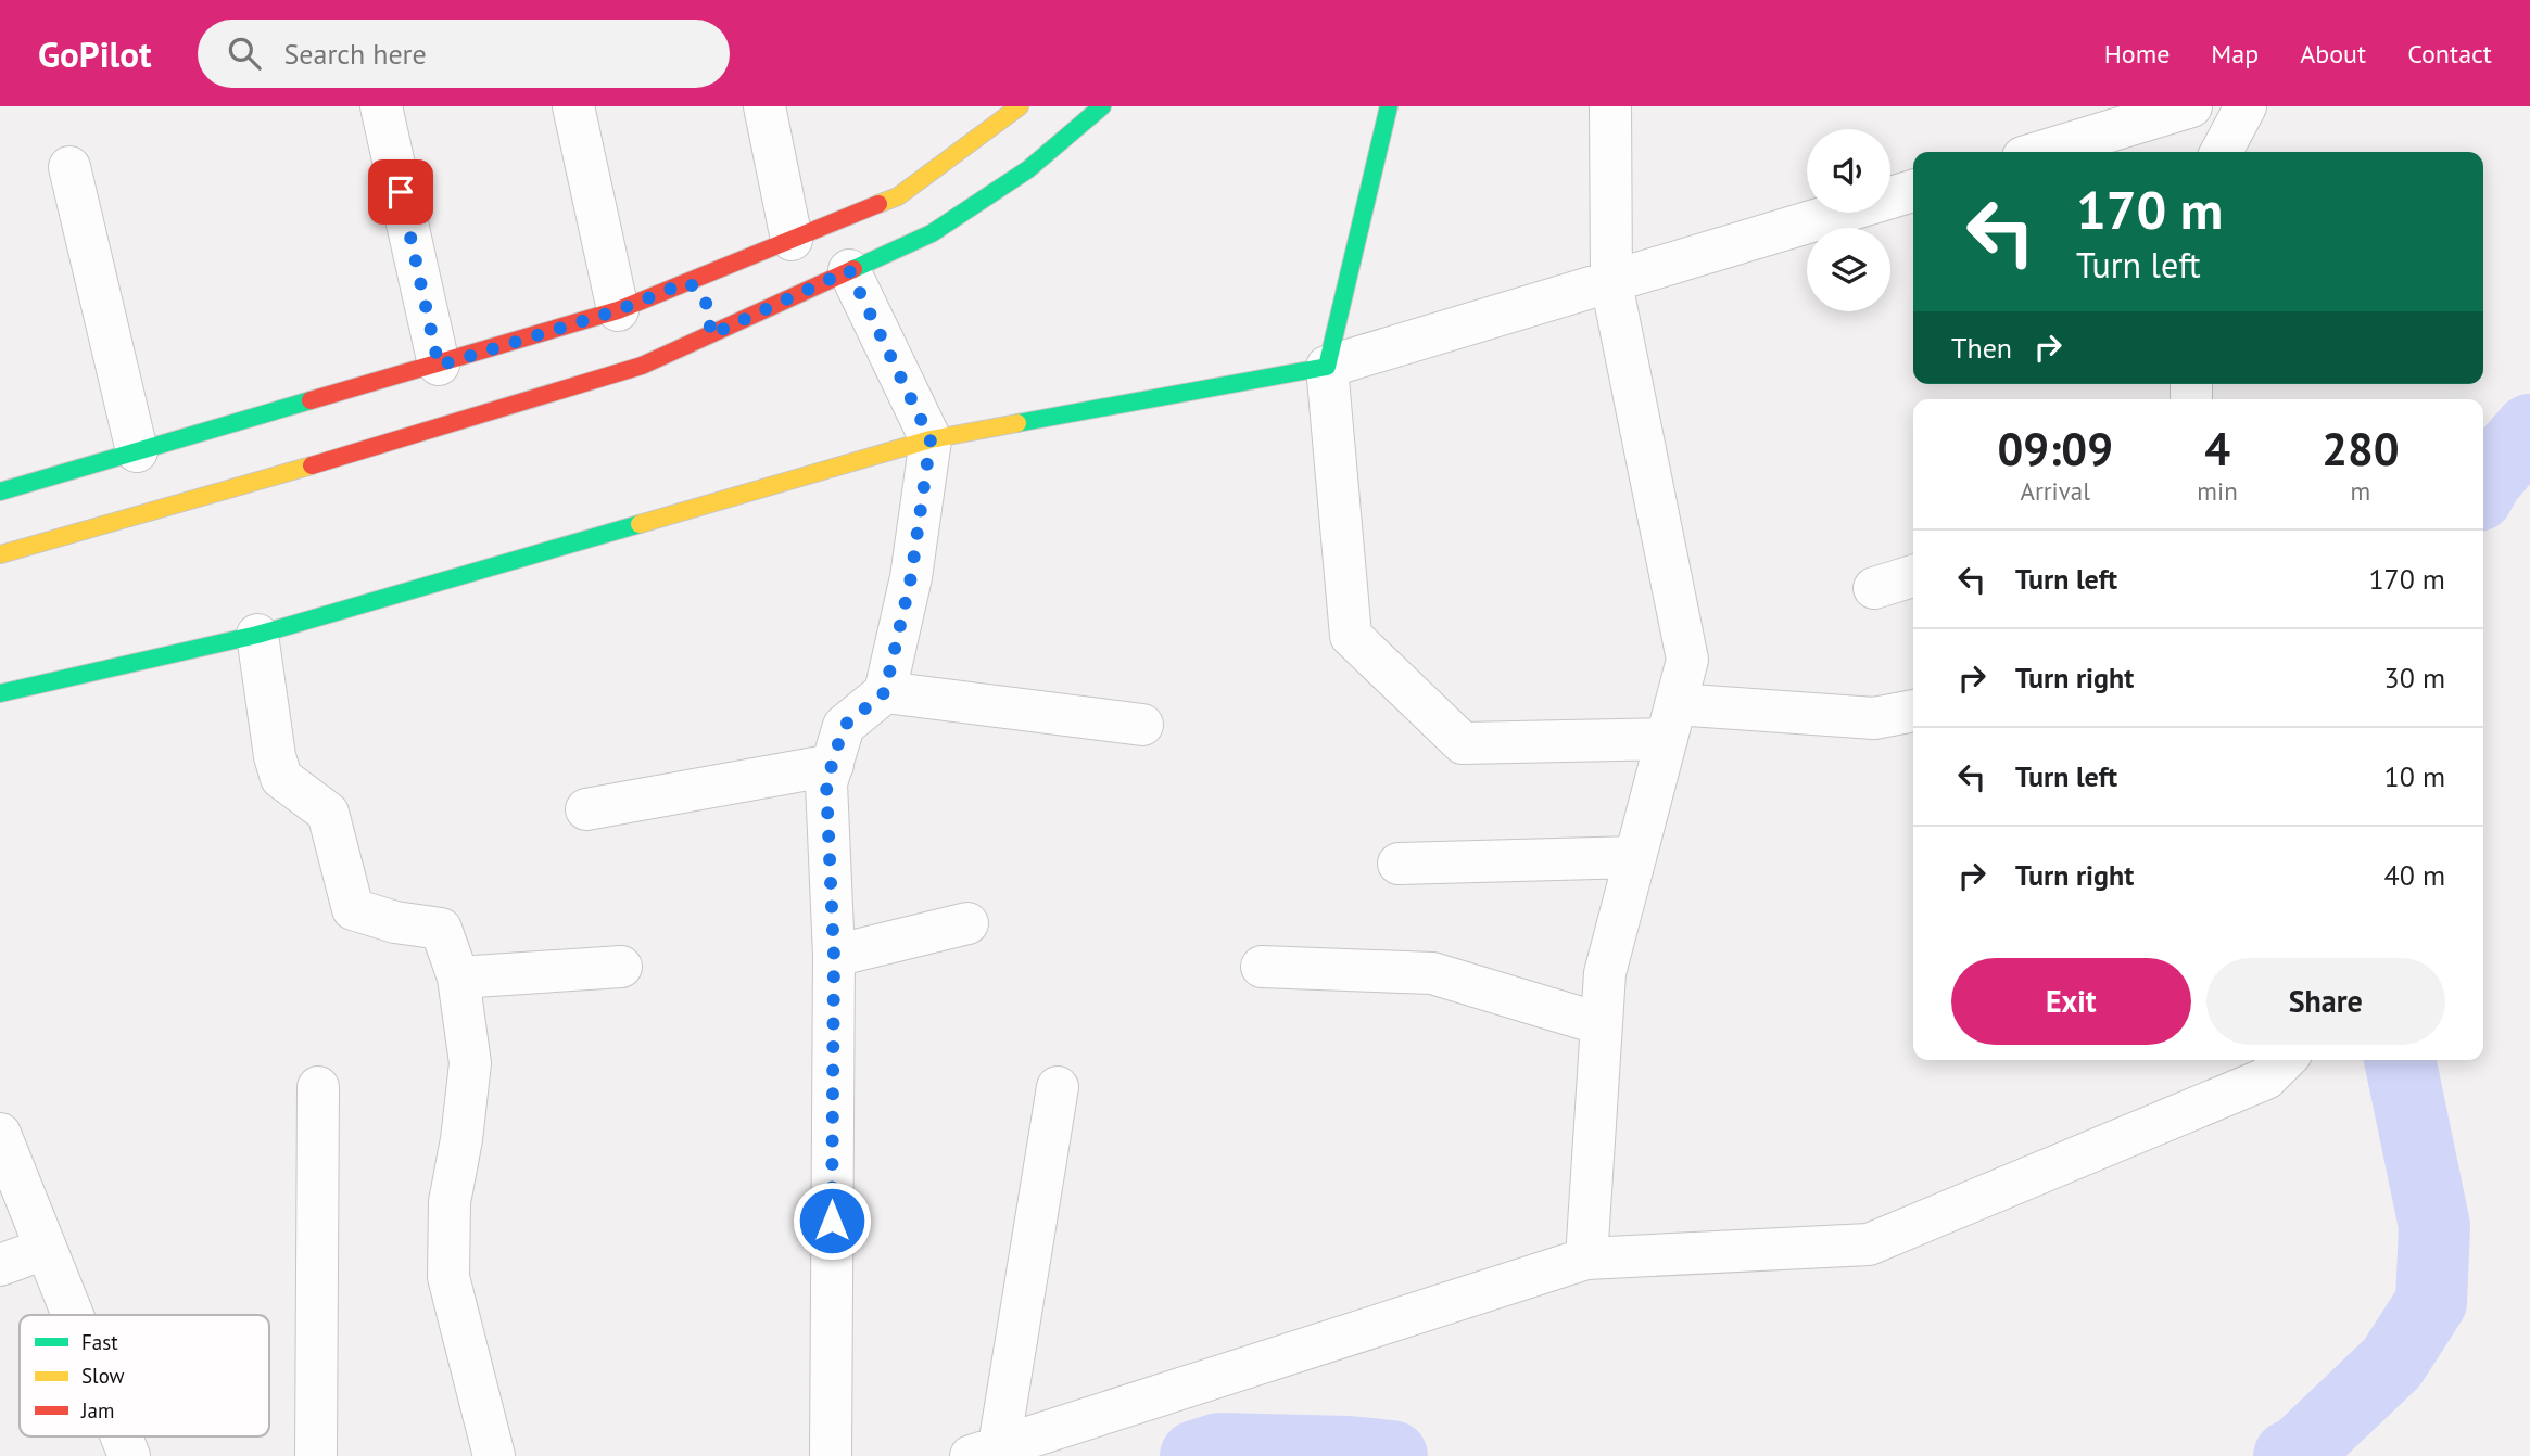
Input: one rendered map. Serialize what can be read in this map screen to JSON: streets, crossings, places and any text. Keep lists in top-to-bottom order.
{
  "legend": ["Fast", "Slow", "Jam"],
  "page": {
    "header": "GoPilot",
    "search": "Search here",
    "nav": [
      "Home",
      "Map",
      "About",
      "Contact"
    ],
    "turn": ["170 m", "Turn left"],
    "then": "Then",
    "eta": [
      "09:09",
      "Arrival",
      "4",
      "min",
      "280",
      "m"
    ],
    "list": [
      {
        "name": "Turn left",
        "value": "170 m"
      },
      {
        "name": "Turn right",
        "value": "30 m"
      },
      {
        "name": "Turn left",
        "value": "10 m"
      },
      {
        "name": "Turn right",
        "value": "40 m"
      }
    ],
    "buttons": ["Exit", "Share"]
  }
}
